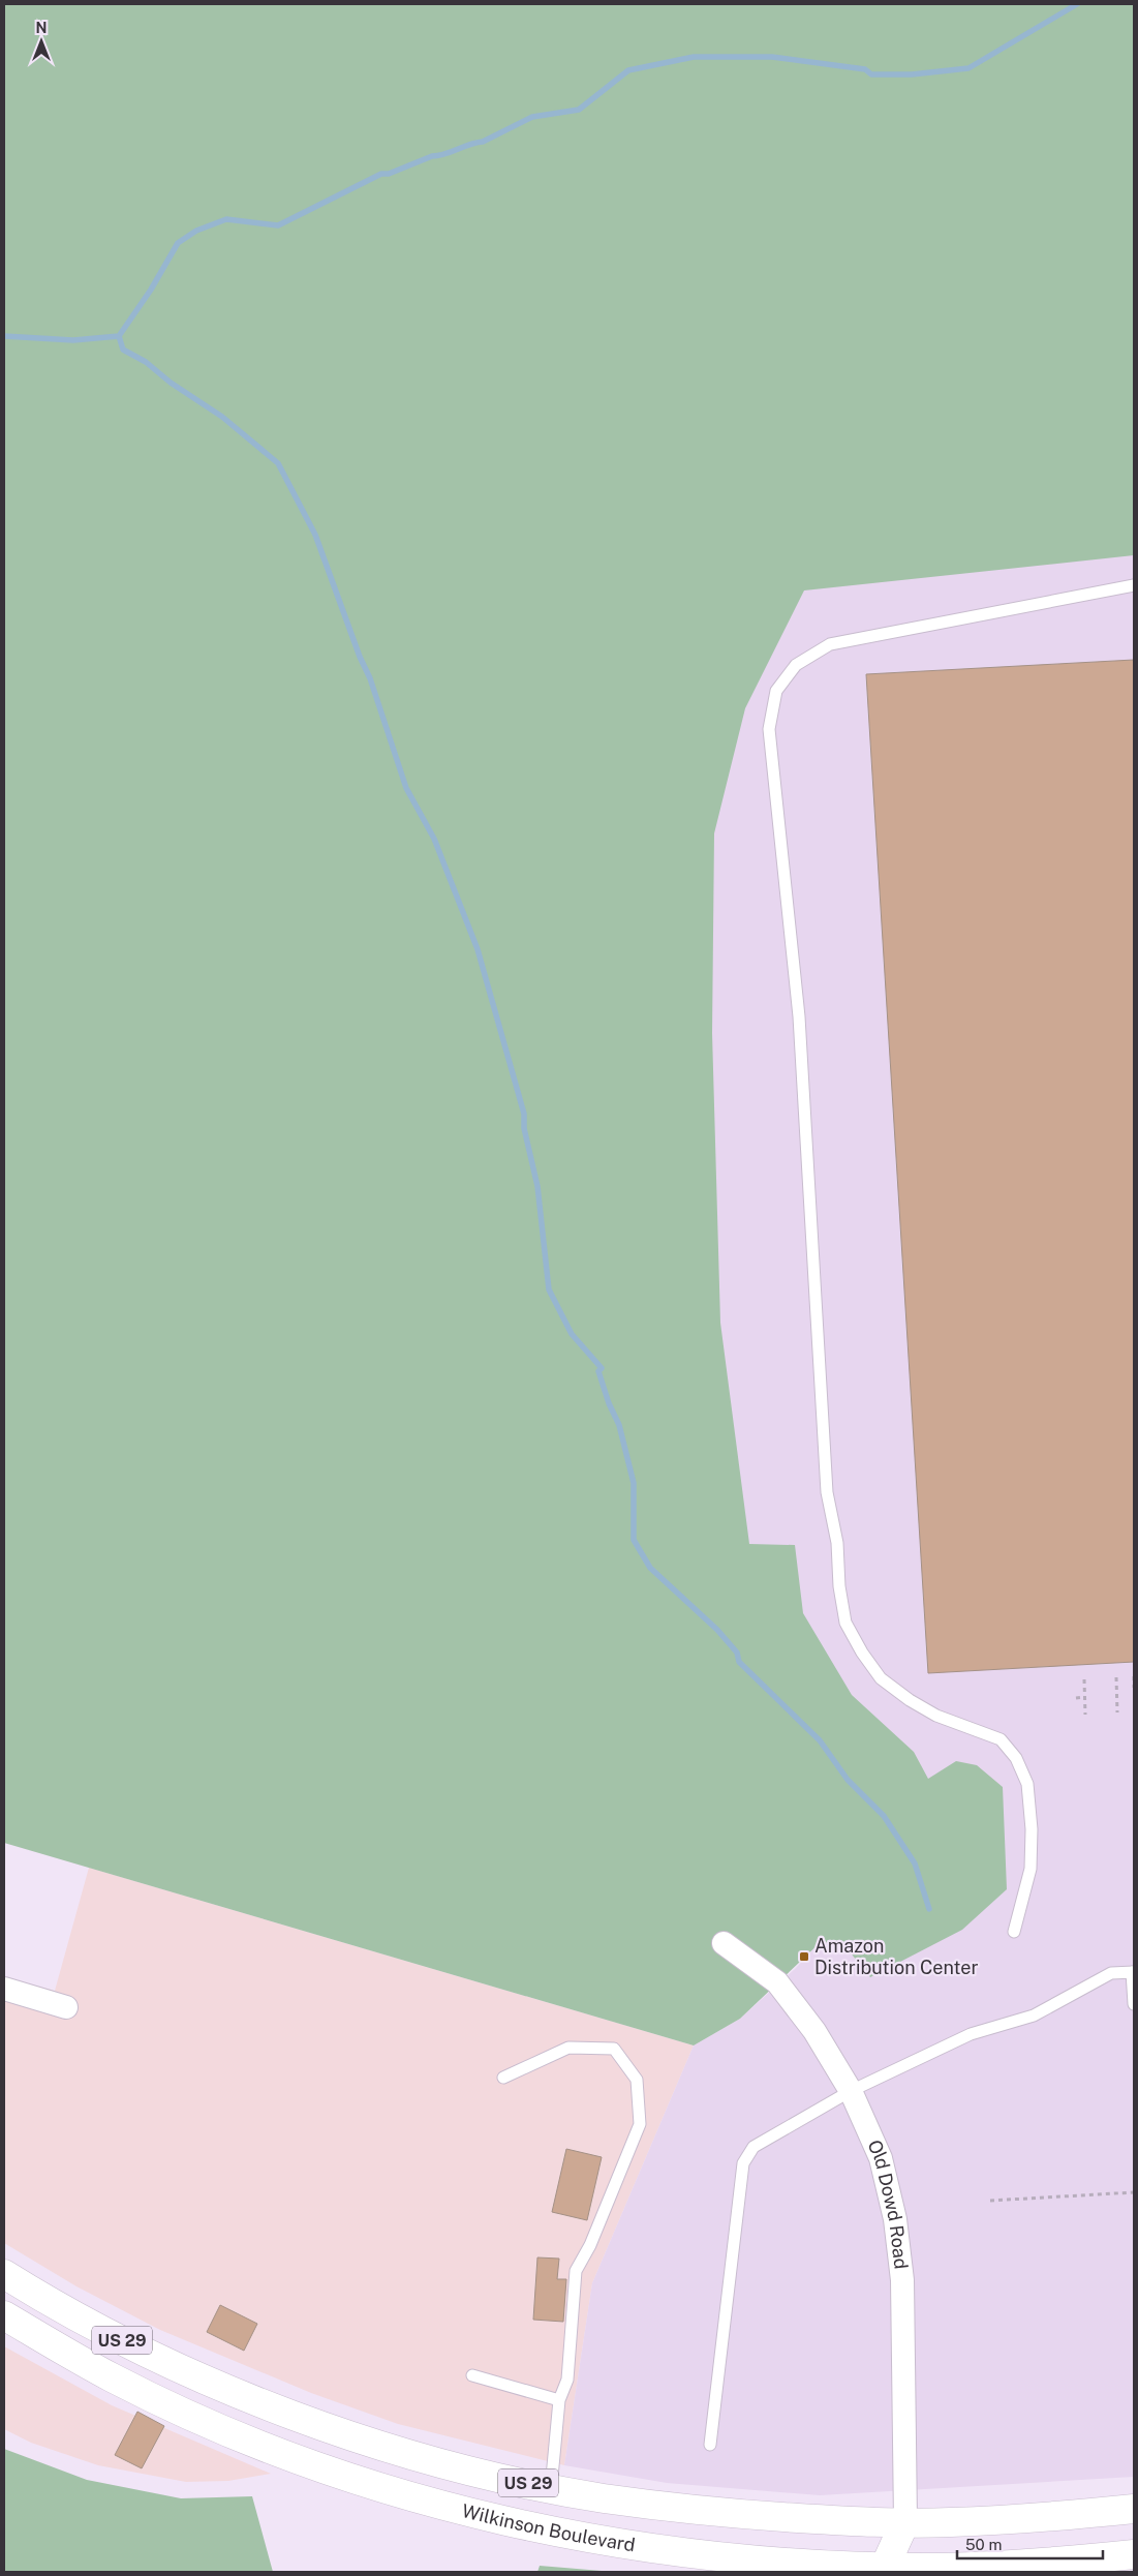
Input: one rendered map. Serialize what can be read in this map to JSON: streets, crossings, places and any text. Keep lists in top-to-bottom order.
{
  "streets": {
    "main road": ["Old Dowd Road", "US 29", "Wilkinson Boulevard"]
  },
  "crossings": [
    ["Old Dowd Road", "Wilkinson Boulevard"]
  ],
  "places": {
    "transit": ["Amazon Distribution Center"]
  },
  "scale_bar": "50 m",
  "north": "top"
}
